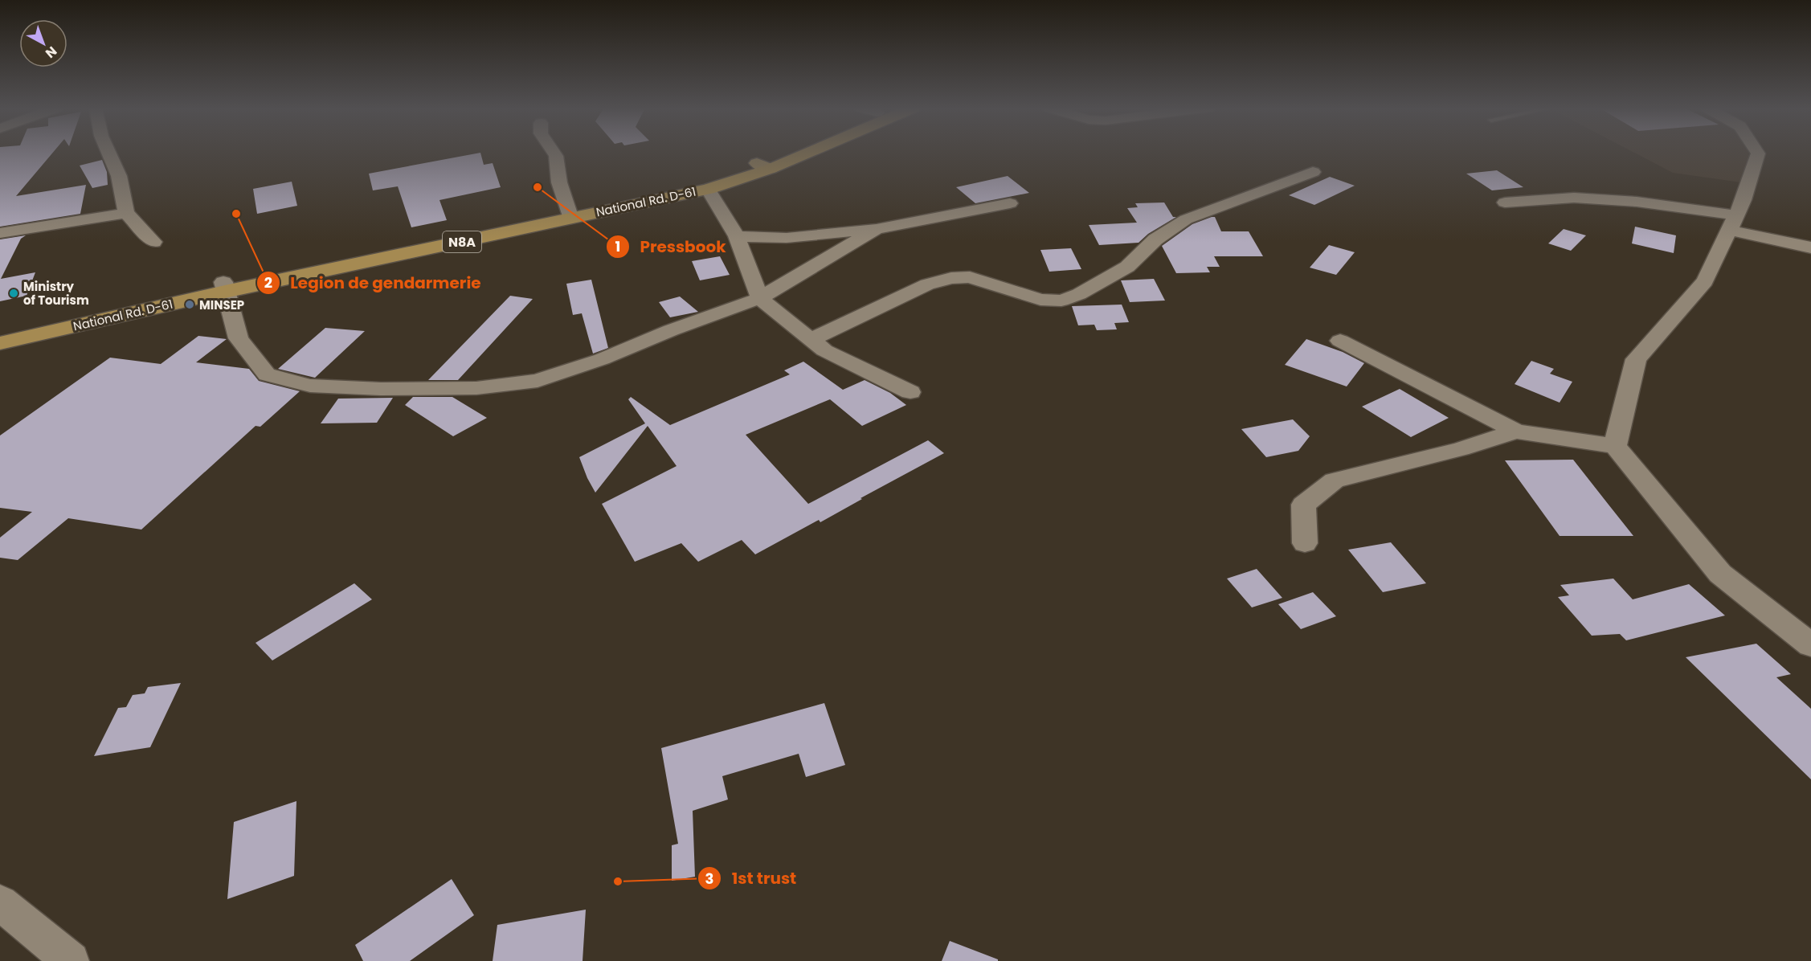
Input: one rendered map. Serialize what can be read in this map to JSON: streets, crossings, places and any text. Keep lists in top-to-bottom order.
{
  "streets": {
    "highway": ["National Rd. D-61", "N8A"]
  },
  "places": [
    "Pressbook",
    "Legion de gendarmerie",
    "Ministry of Tourism",
    "MINSEP",
    "1st trust"
  ],
  "north": "bottom right"
}
